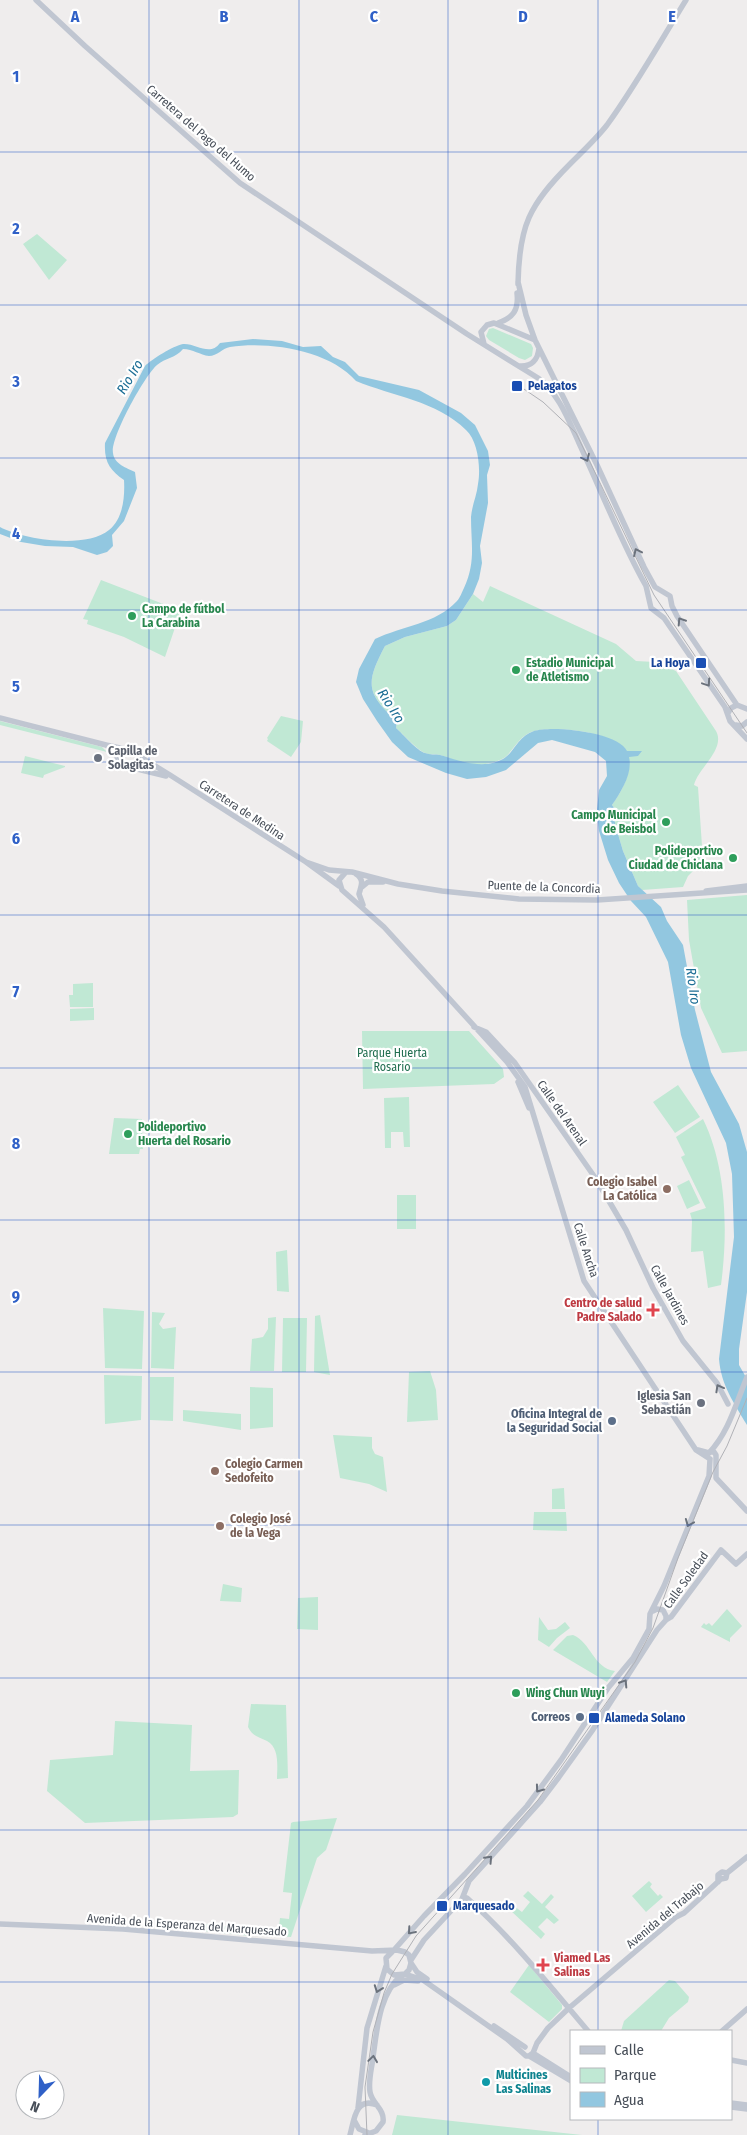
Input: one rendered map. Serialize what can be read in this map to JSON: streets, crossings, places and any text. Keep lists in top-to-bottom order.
{
  "streets": {
    "main road": [
      "Carretera del Pago del Humo",
      "Carretera de Medina",
      "Puente de la Concordia",
      "Calle del Arenal",
      "Calle Ancha",
      "Calle Jardines",
      "Calle Soledad",
      "Avenida del Trabajo",
      "Avenida de la Esperanza del Marquesado"
    ]
  },
  "crossings": [
    ["Carretera de Medina", "Puente de la Concordia"],
    ["Calle del Arenal", "Calle Ancha"],
    ["Calle del Arenal", "Calle Jardines"]
  ],
  "one_way": ["Calle Jardines"],
  "water": ["Rio Iro"],
  "parks": ["Parque Huerta Rosario"],
  "places": {
    "transit": [
      "Pelagatos",
      "La Hoya",
      "Alameda Solano",
      "Marquesado"
    ],
    "other": [
      "Campo de fútbol La Carabina",
      "Estadio Municipal de Atletismo",
      "Capilla de Solagitas",
      "Campo Municipal de Beisbol",
      "Polideportivo Ciudad de Chiclana",
      "Polideportivo Huerta del Rosario",
      "Colegio Isabel La Católica",
      "Iglesia San Sebastián",
      "Oficina Integral de la Seguridad Social",
      "Colegio Carmen Sedofeito",
      "Colegio José de la Vega",
      "Wing Chun Wuyi",
      "Correos",
      "Multicines Las Salinas"
    ],
    "health": ["Centro de salud Padre Salado", "Viamed Las Salinas"]
  },
  "legend": ["Calle", "Parque", "Agua"],
  "north": "bottom left",
  "grid": {
    "columns": [
      "A",
      "B",
      "C",
      "D",
      "E"
    ],
    "rows": [
      "1",
      "2",
      "3",
      "4",
      "5",
      "6",
      "7",
      "8",
      "9"
    ]
  }
}
